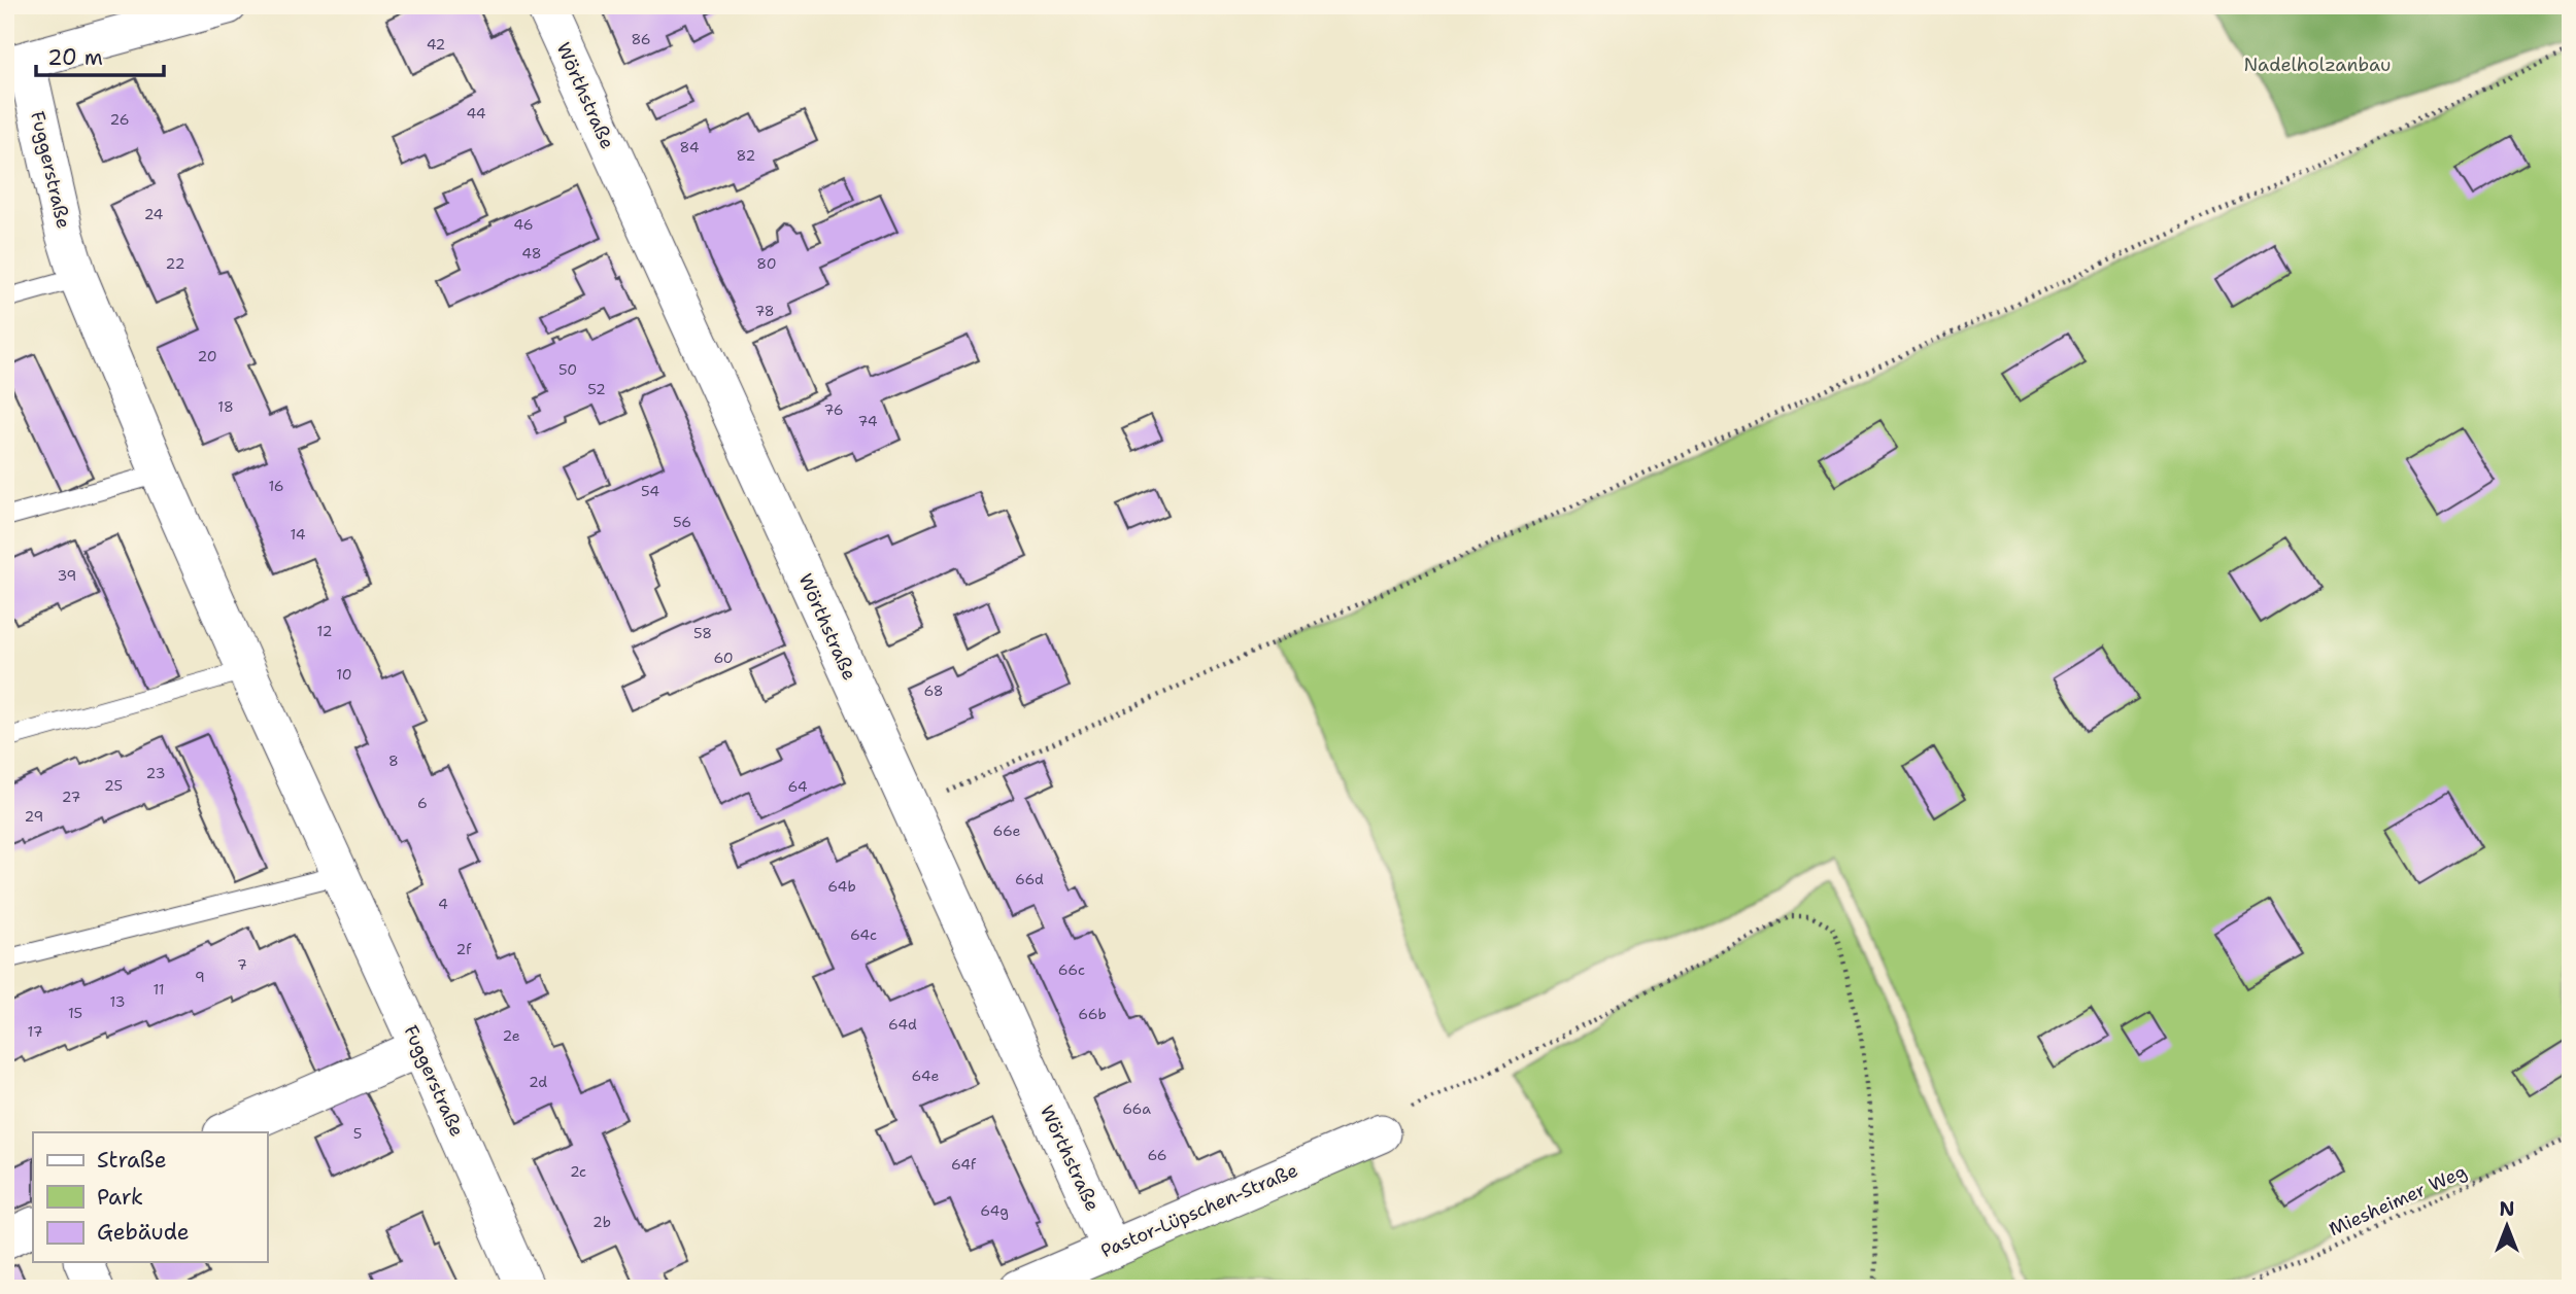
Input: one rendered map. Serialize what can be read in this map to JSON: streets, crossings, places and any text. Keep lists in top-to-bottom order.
{
  "streets": {
    "street": ["Wörthstraße", "Fuggerstraße", "Pastor-Lüpschen-Straße"],
    "path": ["Miesheimer Weg"]
  },
  "crossings": [
    ["Wörthstraße", "Pastor-Lüpschen-Straße"]
  ],
  "parks": ["Nadelholzanbau"],
  "house_numbers": [
    "86",
    "42",
    "44",
    "26",
    "84",
    "82",
    "24",
    "46",
    "48",
    "22",
    "80",
    "78",
    "20",
    "50",
    "52",
    "18",
    "76",
    "74",
    "16",
    "54",
    "56",
    "14",
    "39",
    "12",
    "58",
    "60",
    "10",
    "68",
    "8",
    "23",
    "25",
    "64",
    "27",
    "6",
    "29",
    "66e",
    "66d",
    "64b",
    "4",
    "64c",
    "2f",
    "7",
    "66c",
    "9",
    "11",
    "13",
    "15",
    "66b",
    "64d",
    "17",
    "2e",
    "64e",
    "2d",
    "66a",
    "5",
    "66",
    "64f",
    "2c",
    "64g",
    "2b"
  ],
  "legend": ["Straße", "Park", "Gebäude"],
  "scale_bar": "20 m",
  "north": "top"
}
